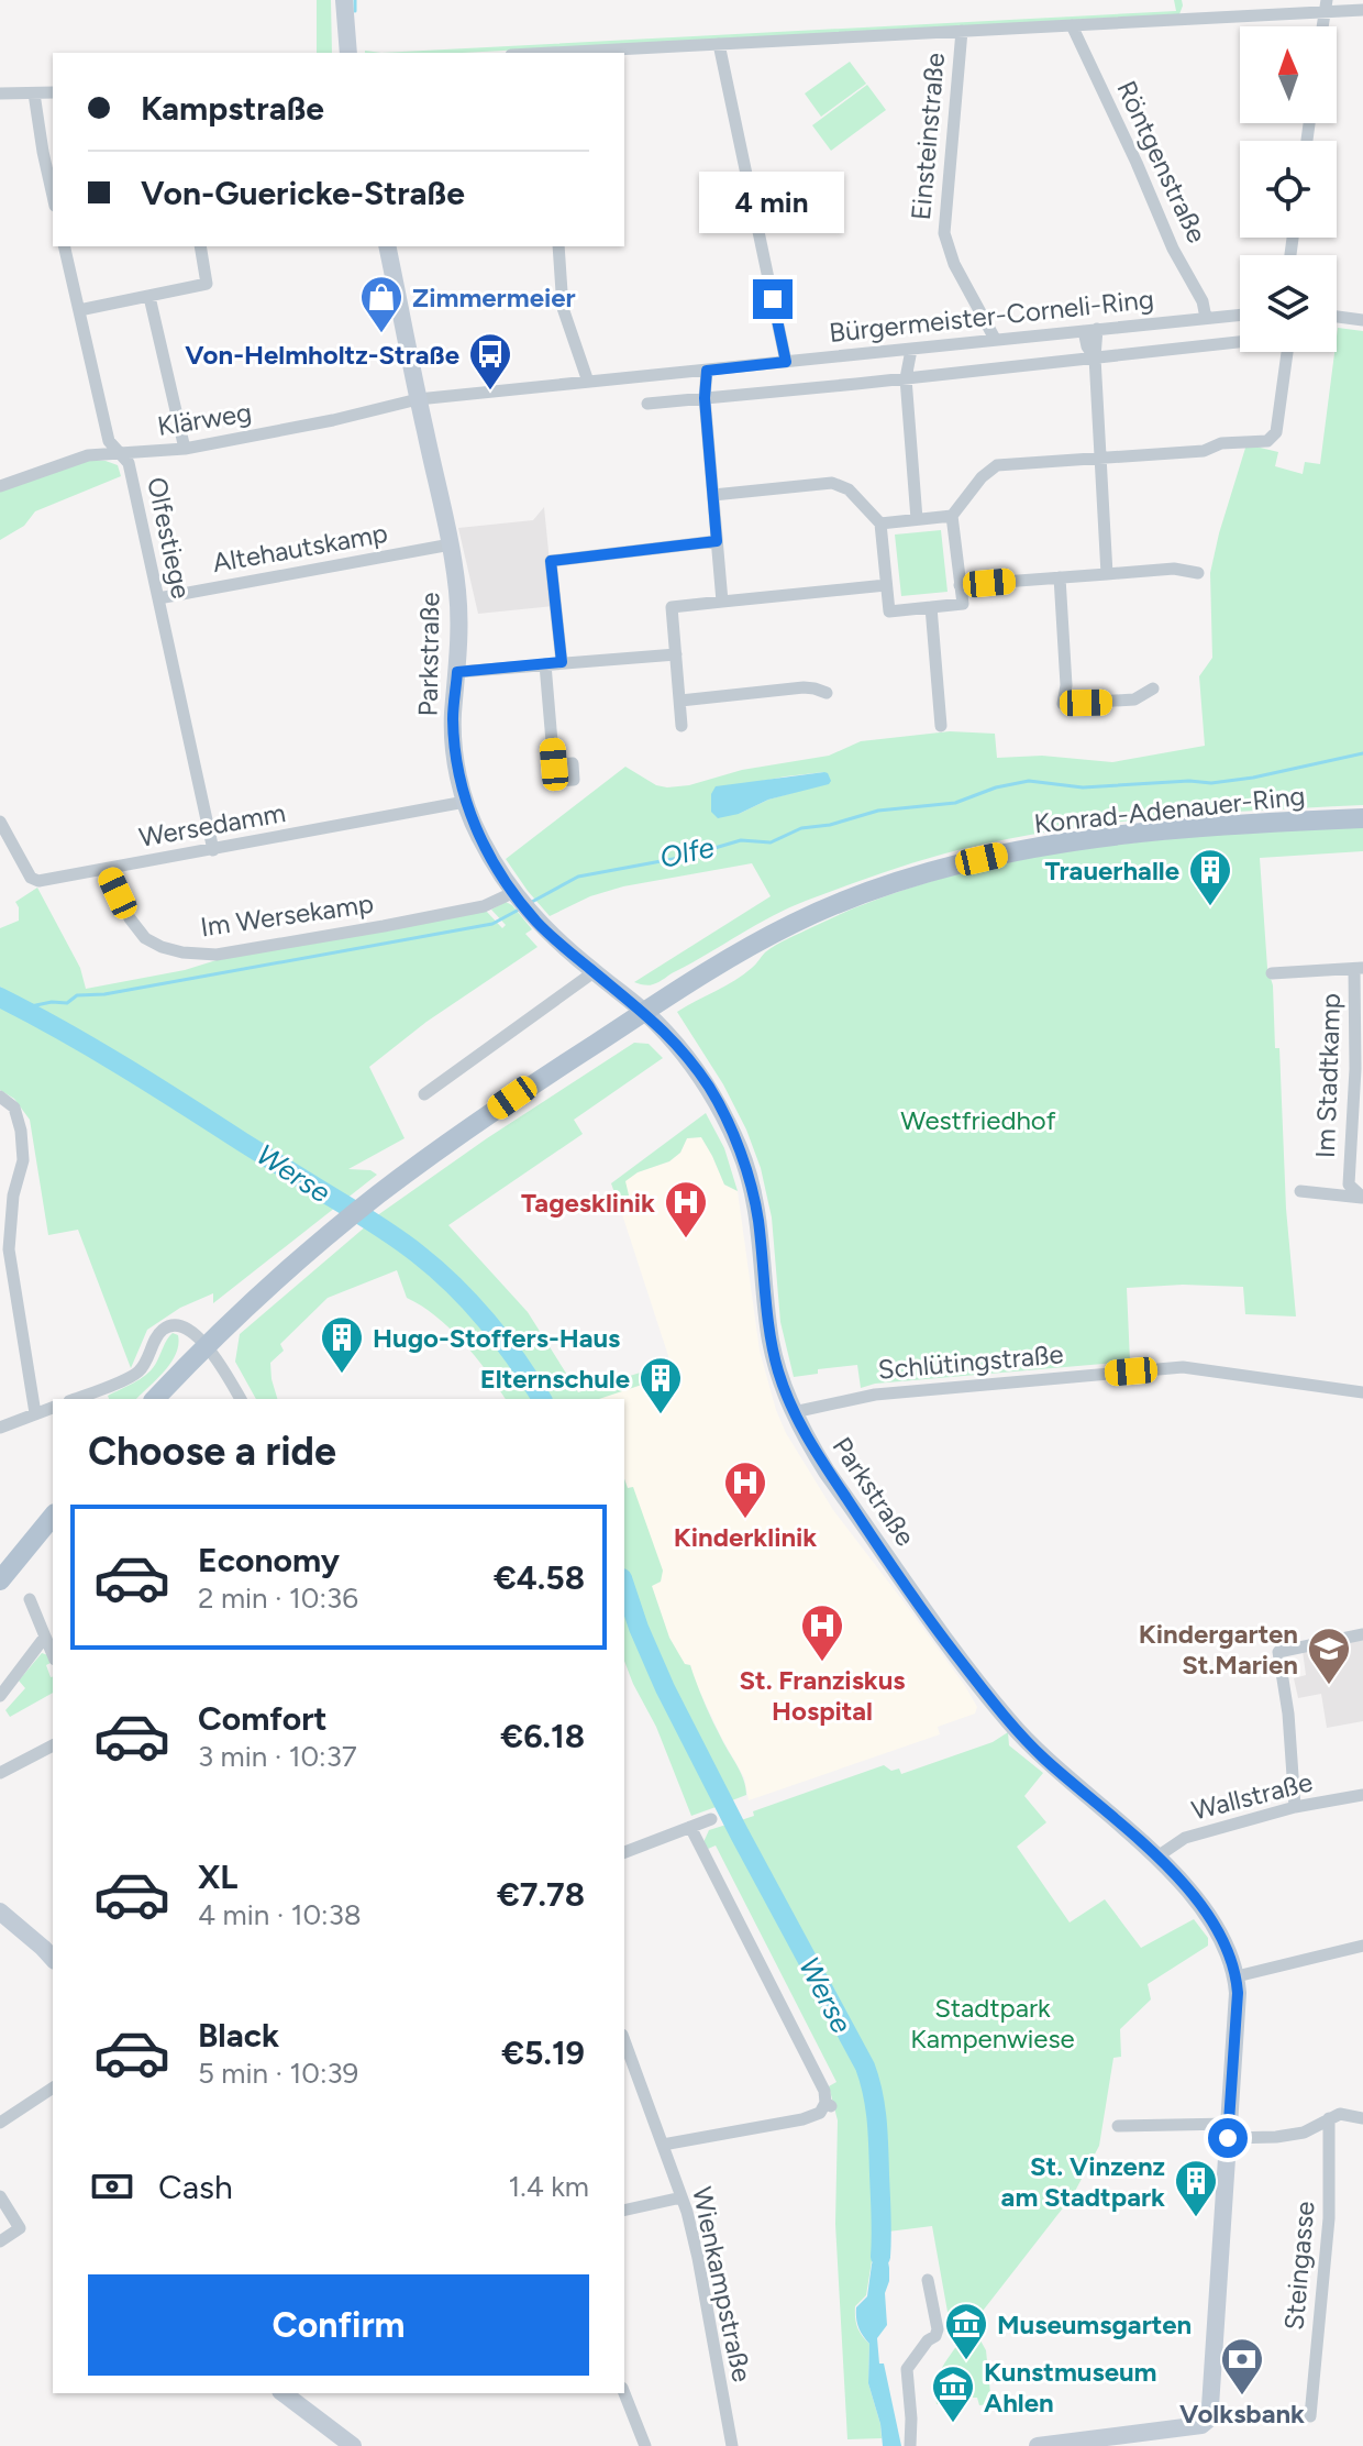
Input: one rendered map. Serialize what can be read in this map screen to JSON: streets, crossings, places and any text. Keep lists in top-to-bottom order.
{
  "streets": {
    "main road": ["Konrad-Adenauer-Ring"],
    "street": [
      "Einsteinstraße",
      "Röntgenstraße",
      "Bürgermeister-Corneli-Ring",
      "Klärweg",
      "Olfestiege",
      "Altehautskamp",
      "Parkstraße",
      "Wersedamm",
      "Im Wersekamp",
      "Im Stadtkamp",
      "Schlütingstraße",
      "Wallstraße",
      "Steingasse",
      "Wienkampstraße"
    ]
  },
  "crossings": [
    ["Einsteinstraße", "Bürgermeister-Corneli-Ring"],
    ["Röntgenstraße", "Bürgermeister-Corneli-Ring"],
    ["Bürgermeister-Corneli-Ring", "Klärweg"],
    ["Bürgermeister-Corneli-Ring", "Parkstraße"],
    ["Klärweg", "Olfestiege"],
    ["Klärweg", "Parkstraße"],
    ["Olfestiege", "Altehautskamp"],
    ["Olfestiege", "Wersedamm"],
    ["Altehautskamp", "Parkstraße"],
    ["Parkstraße", "Konrad-Adenauer-Ring"],
    ["Parkstraße", "Wersedamm"],
    ["Parkstraße", "Im Wersekamp"],
    ["Parkstraße", "Schlütingstraße"],
    ["Parkstraße", "Wallstraße"],
    ["Wersedamm", "Im Wersekamp"]
  ],
  "water": ["Olfe", "Werse"],
  "parks": ["Westfriedhof", "Stadtpark Kampenwiese"],
  "places": {
    "shop": ["Zimmermeier"],
    "bus stop": ["Von-Helmholtz-Straße"],
    "building": [
      "Trauerhalle",
      "Hugo-Stoffers-Haus",
      "Elternschule",
      "St. Vinzenz am Stadtpark"
    ],
    "hospital": ["Tagesklinik", "Kinderklinik", "St. Franziskus Hospital"],
    "school or university": ["Kindergarten St.Marien"],
    "museum": ["Museumsgarten", "Kunstmuseum Ahlen"],
    "bank": ["Volksbank"]
  },
  "north": "top",
  "page": {
    "banner": ["Kampstraße", "Von-Guericke-Straße"],
    "bubble": "4 min",
    "heading": "Choose a ride",
    "list": [
      {
        "name": "Economy",
        "note": "2 min · 10:36",
        "value": "€4.58"
      },
      {
        "name": "Comfort",
        "note": "3 min · 10:37",
        "value": "€6.18"
      },
      {
        "name": "XL",
        "note": "4 min · 10:38",
        "value": "€7.78"
      },
      {
        "name": "Black",
        "note": "5 min · 10:39",
        "value": "€5.19"
      }
    ],
    "pay": ["Cash", "1.4 km"],
    "buttons": "Confirm"
  }
}
